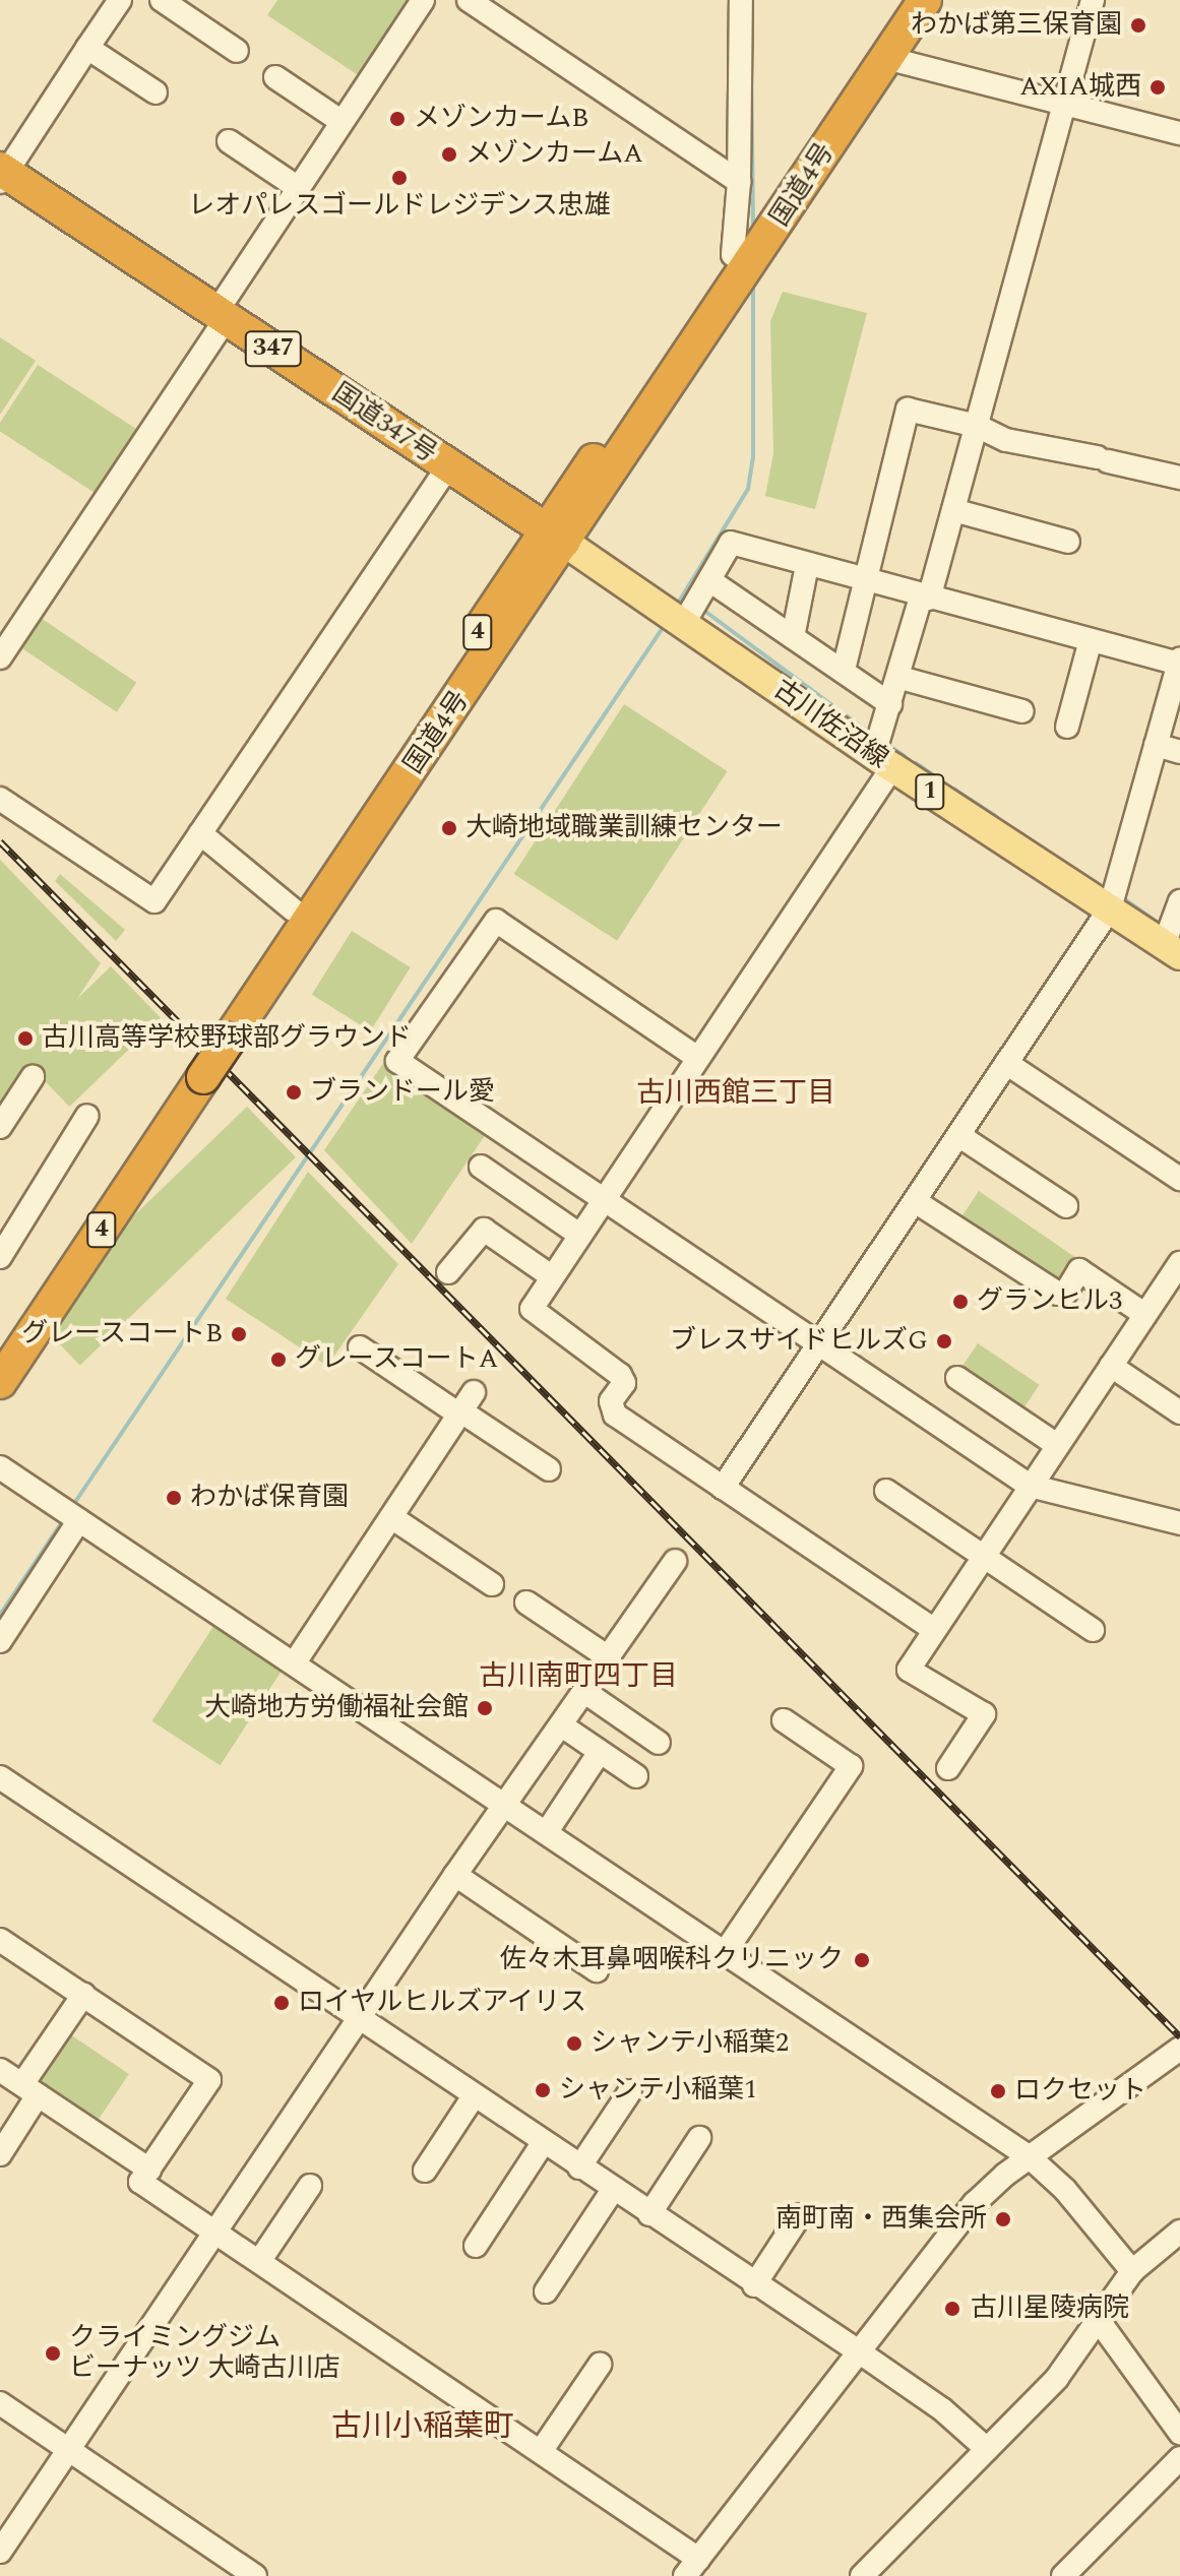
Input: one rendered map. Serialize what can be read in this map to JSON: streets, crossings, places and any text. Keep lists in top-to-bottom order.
{
  "streets": {
    "highway": [
      "国道4号",
      "347",
      "国道347号",
      "4"
    ],
    "main road": ["古川佐沼線", "1"]
  },
  "crossings": [
    ["国道4号", "国道347号"],
    ["国道4号", "古川佐沼線"],
    ["国道347号", "古川佐沼線"]
  ],
  "districts": ["古川西館三丁目", "古川南町四丁目", "古川小稲葉町"],
  "places": [
    "わかば第三保育園",
    "AXIA城西",
    "メゾンカームB",
    "メゾンカームA",
    "レオパレスゴールドレジデンス忠雄",
    "大崎地域職業訓練センター",
    "古川高等学校野球部グラウンド",
    "ブランドール愛",
    "グランヒル3",
    "グレースコートB",
    "ブレスサイドヒルズG",
    "グレースコートA",
    "わかば保育園",
    "大崎地方労働福祉会館",
    "佐々木耳鼻咽喉科クリニック",
    "ロイヤルヒルズアイリス",
    "シャンテ小稲葉2",
    "シャンテ小稲葉1",
    "ロクセット",
    "南町南・西集会所",
    "古川星陵病院",
    "クライミングジム ビーナッツ 大崎古川店"
  ]
}
